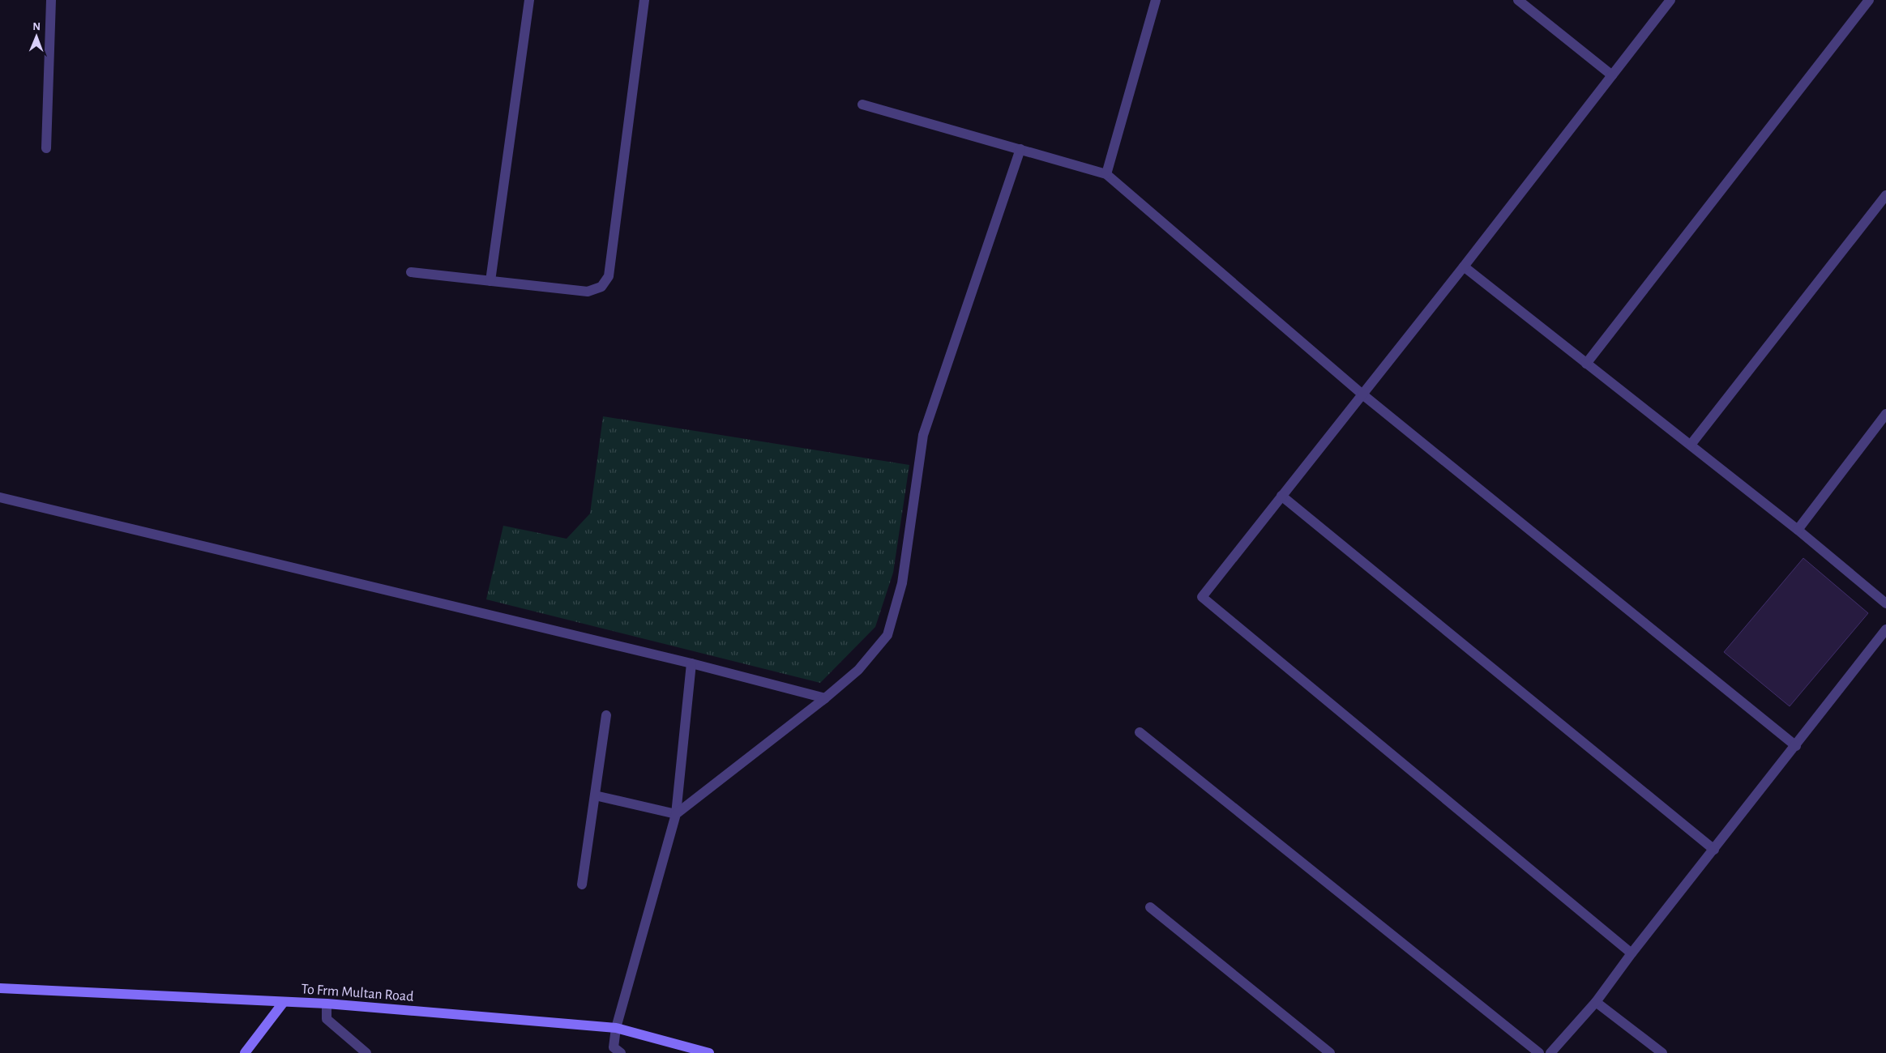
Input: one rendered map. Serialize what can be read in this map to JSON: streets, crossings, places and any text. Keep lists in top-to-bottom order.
{
  "streets": {
    "street": ["To Frm Multan Road"]
  },
  "north": "top"
}
